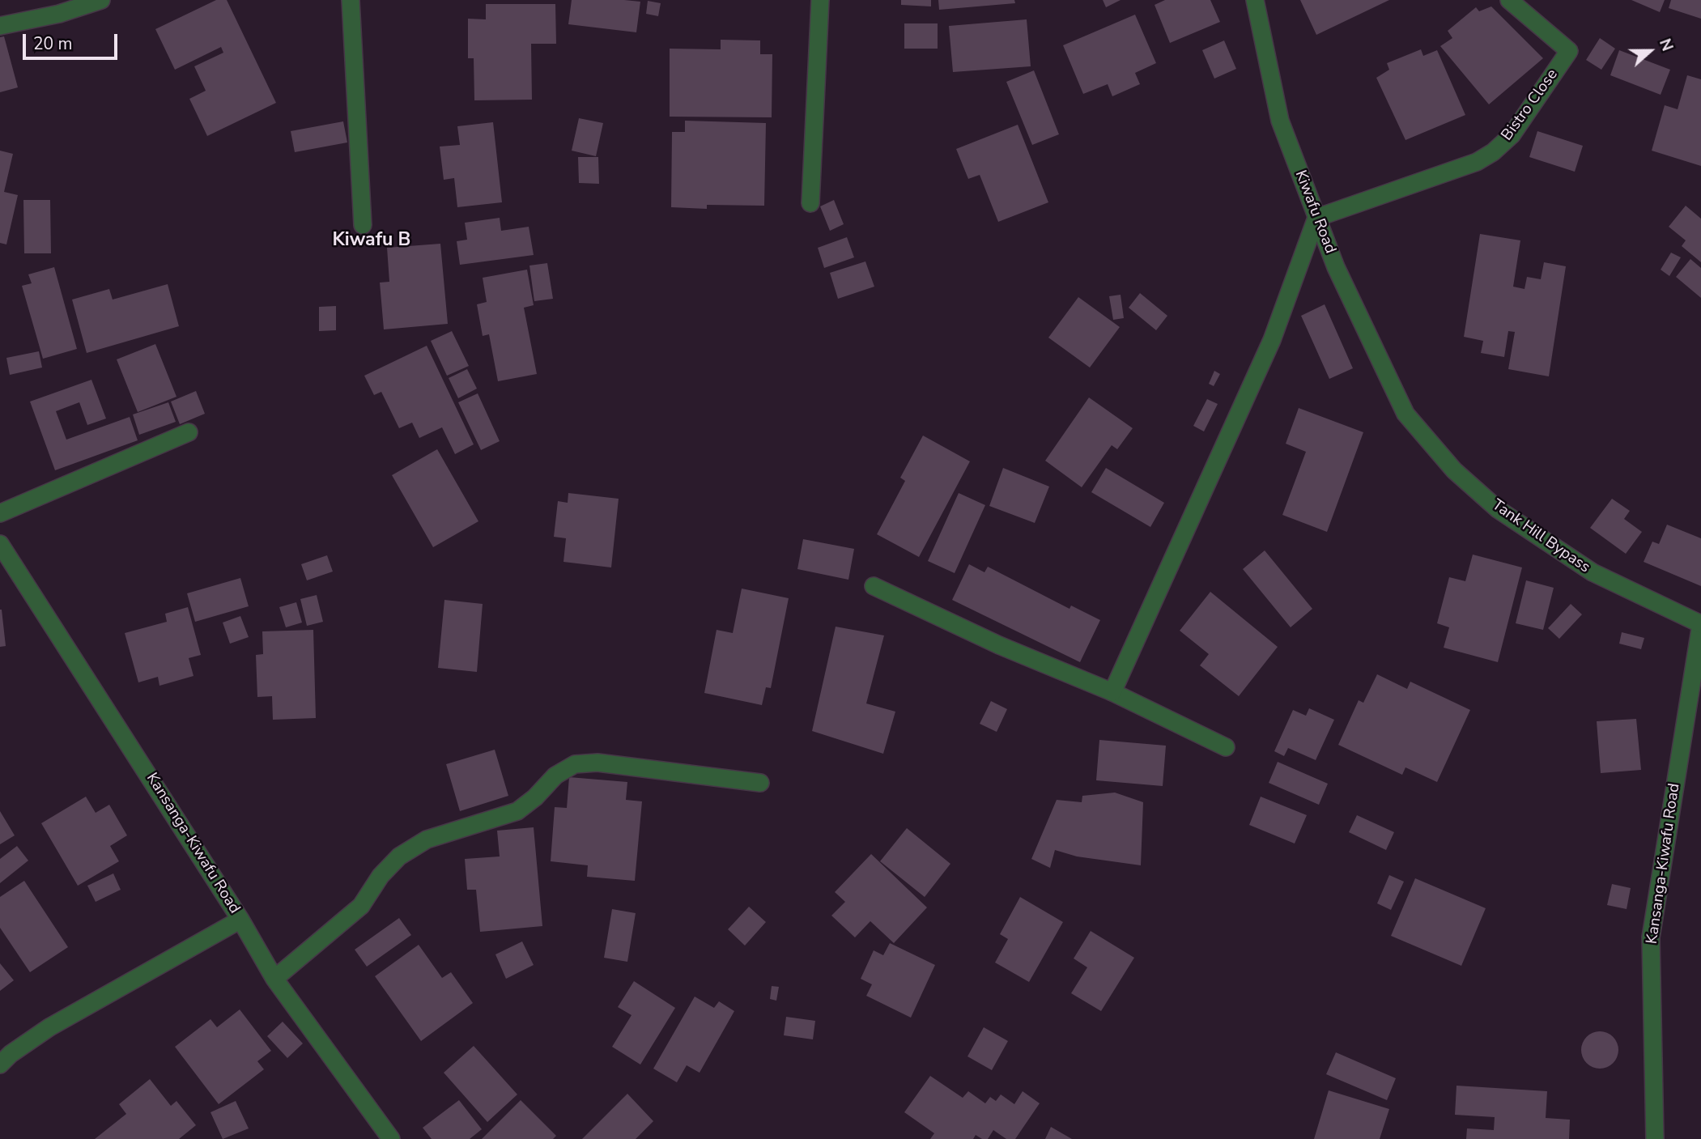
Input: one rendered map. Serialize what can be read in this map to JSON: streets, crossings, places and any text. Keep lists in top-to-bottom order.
{
  "streets": {
    "street": [
      "Bistro Close",
      "Kiwafu Road",
      "Tank Hill Bypass",
      "Kansanga-Kiwafu Road"
    ]
  },
  "crossings": [
    ["Bistro Close", "Kiwafu Road"],
    ["Kiwafu Road", "Tank Hill Bypass"],
    ["Tank Hill Bypass", "Kansanga-Kiwafu Road"]
  ],
  "districts": ["Kiwafu B"],
  "scale_bar": "20 m",
  "north": "right"
}
